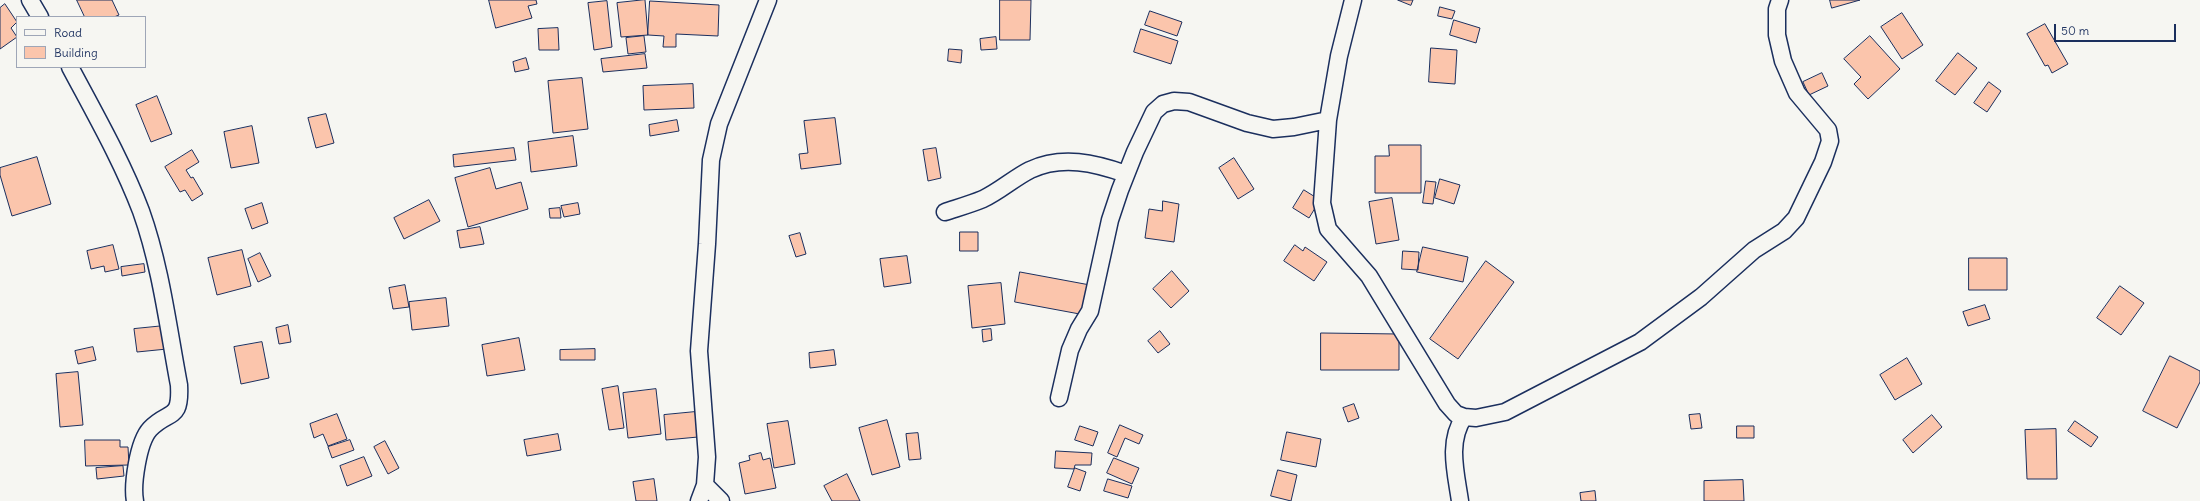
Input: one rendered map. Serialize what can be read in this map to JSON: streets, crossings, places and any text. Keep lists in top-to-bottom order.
{
  "legend": ["Road", "Building"],
  "scale_bar": "50 m"
}
